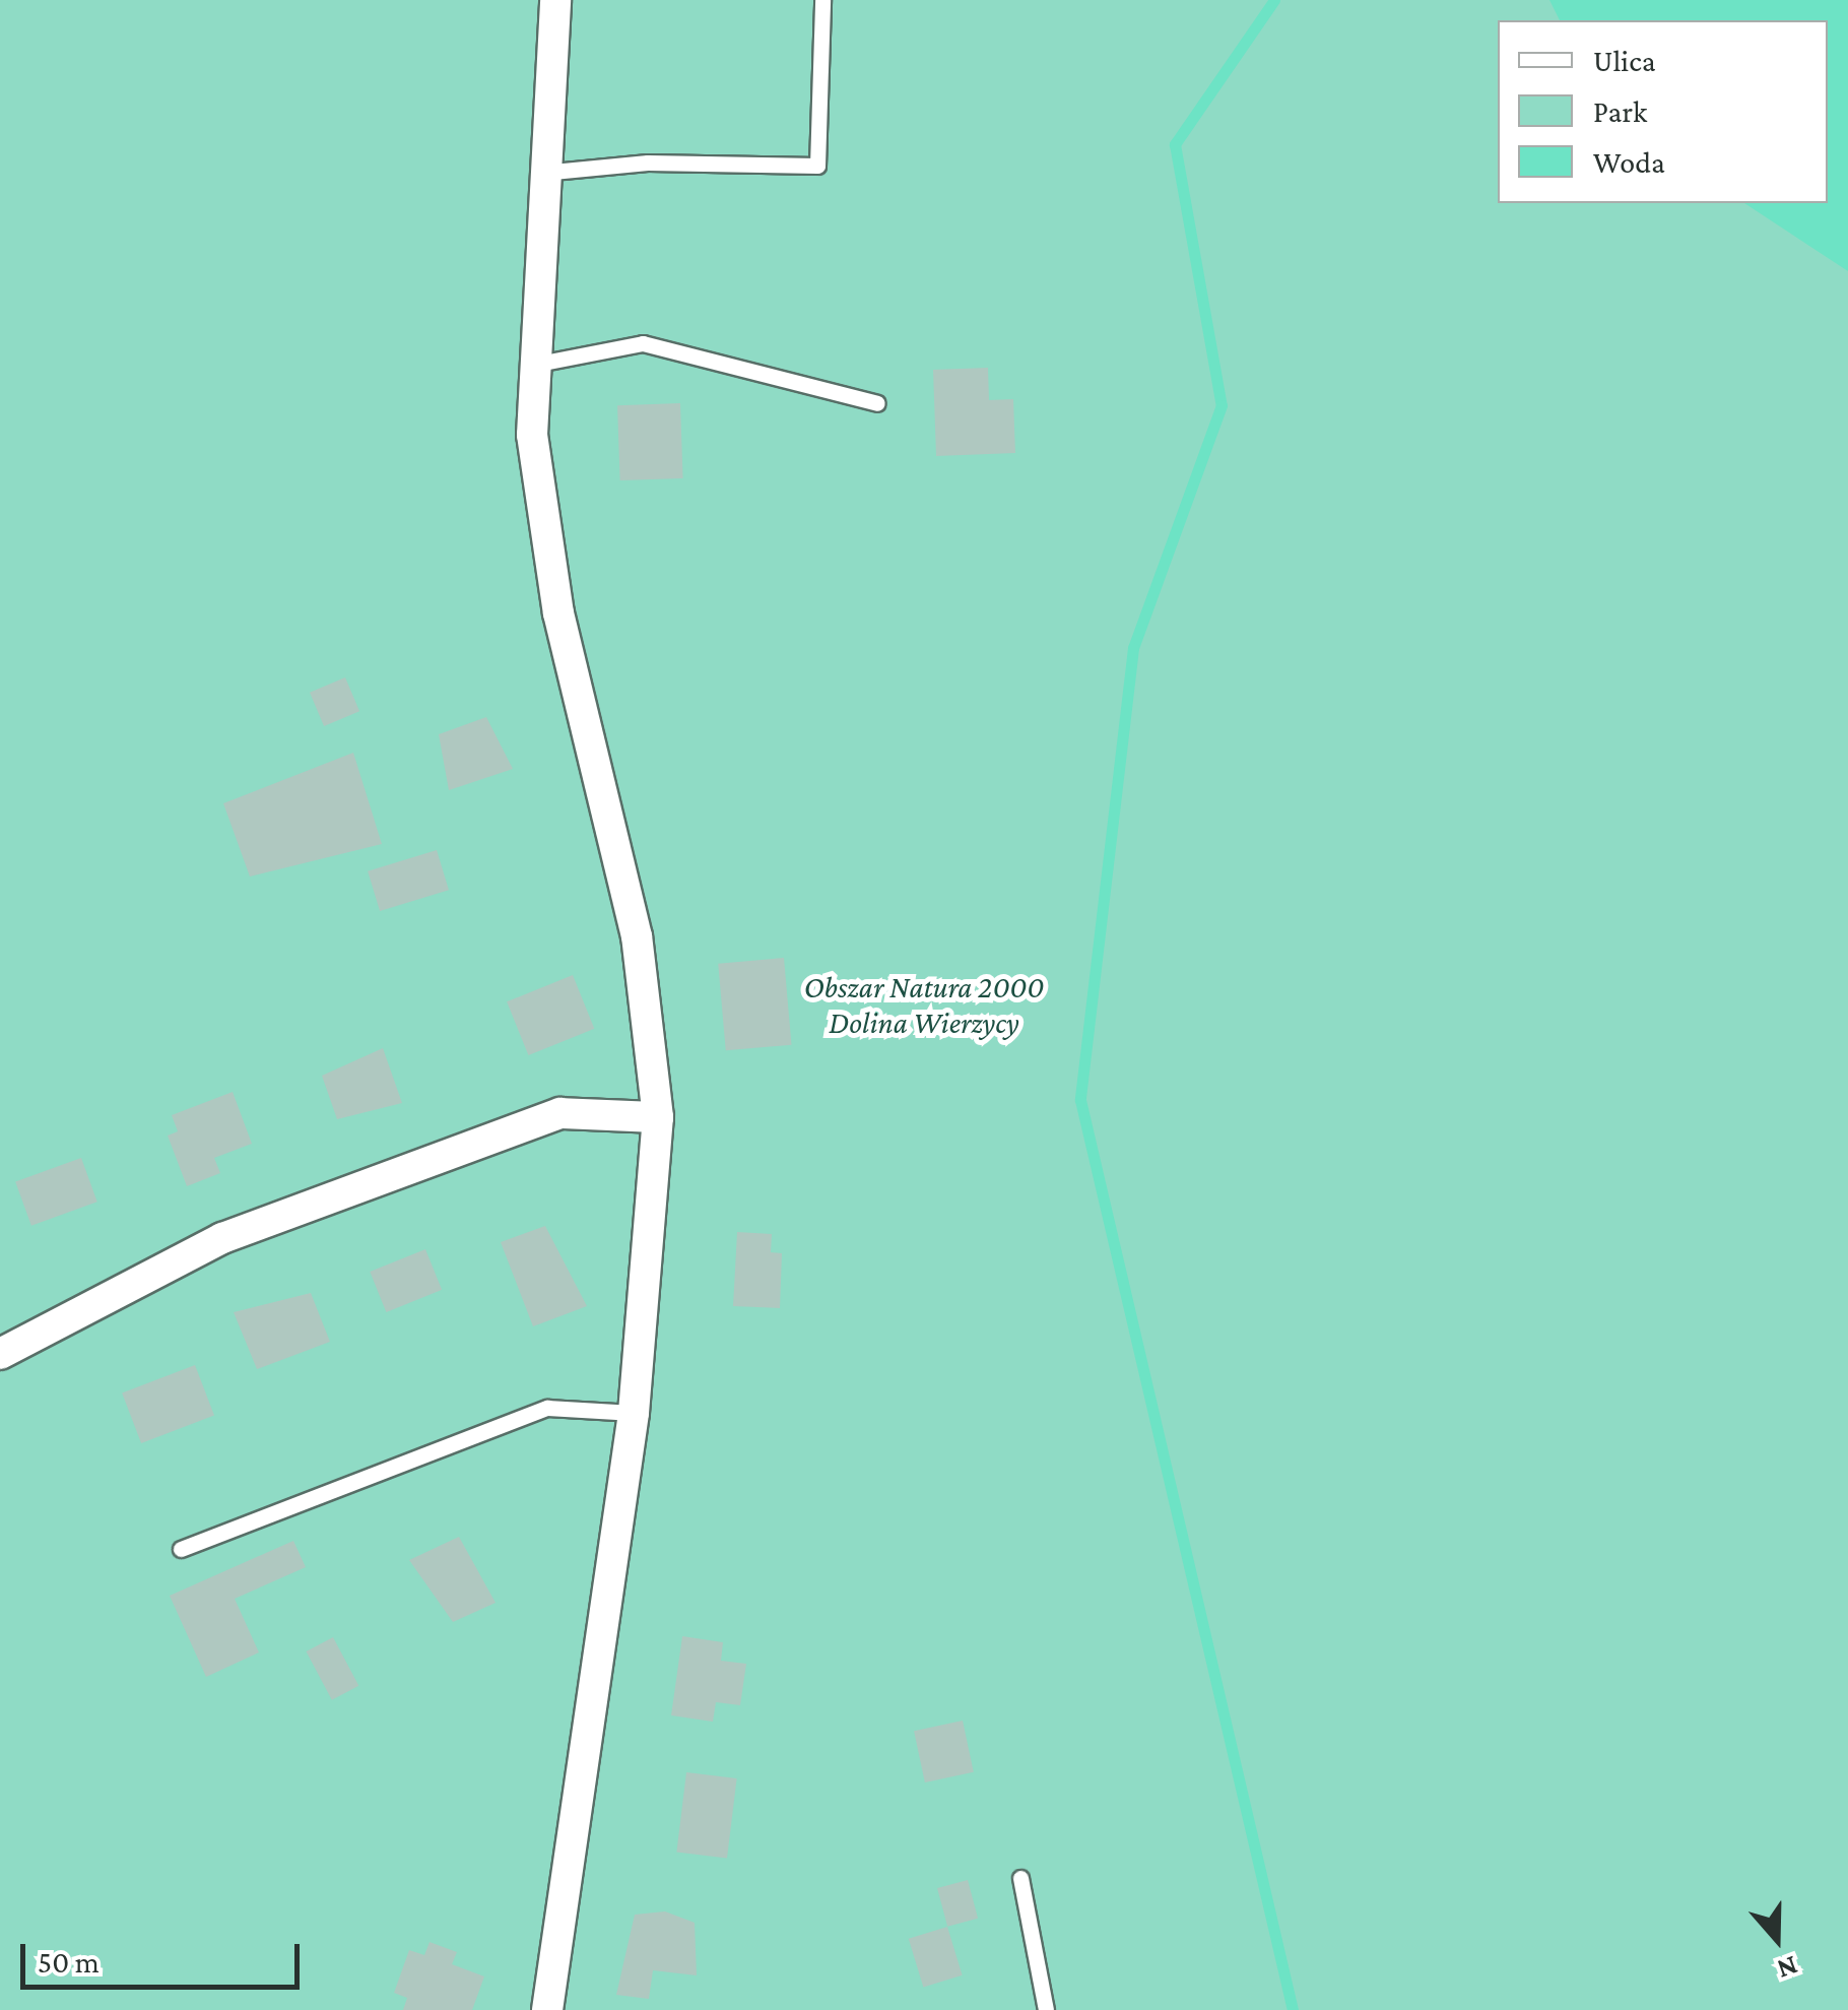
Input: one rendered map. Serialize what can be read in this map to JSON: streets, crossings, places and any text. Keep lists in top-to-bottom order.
{
  "parks": ["Obszar Natura 2000 Dolina Wierzycy"],
  "legend": ["Ulica", "Park", "Woda"],
  "scale_bar": "50 m",
  "north": "bottom"
}
